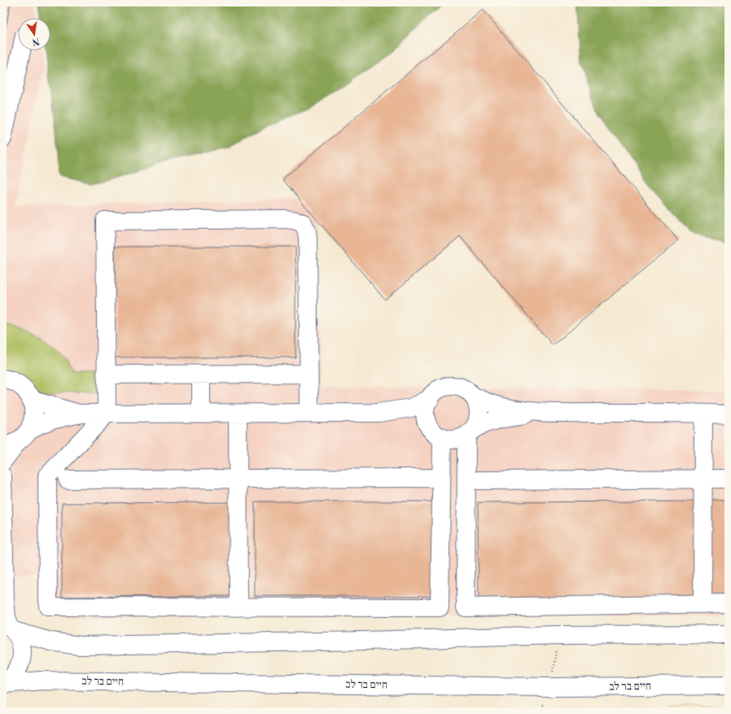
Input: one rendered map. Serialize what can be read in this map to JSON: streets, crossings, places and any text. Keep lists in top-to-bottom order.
{
  "streets": {
    "main road": ["חיים בר לב"]
  },
  "north": "bottom"
}
